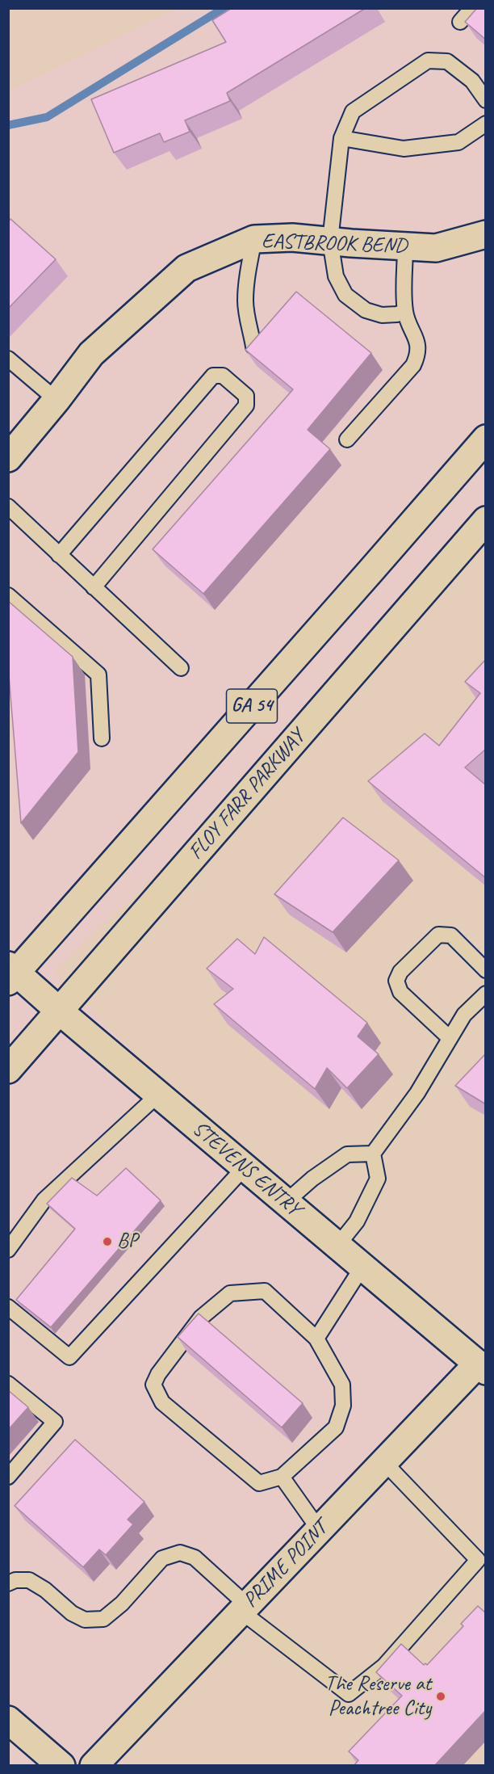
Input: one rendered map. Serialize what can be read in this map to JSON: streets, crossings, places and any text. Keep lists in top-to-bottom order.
{
  "streets": {
    "street": [
      "EASTBROOK BEND",
      "GA 54",
      "FLOY FARR PARKWAY",
      "STEVENS ENTRY",
      "PRIME POINT"
    ]
  },
  "crossings": [
    ["GA 54", "STEVENS ENTRY"],
    ["FLOY FARR PARKWAY", "STEVENS ENTRY"],
    ["STEVENS ENTRY", "PRIME POINT"]
  ],
  "places": ["BP", "The Reserve at Peachtree City"]
}
